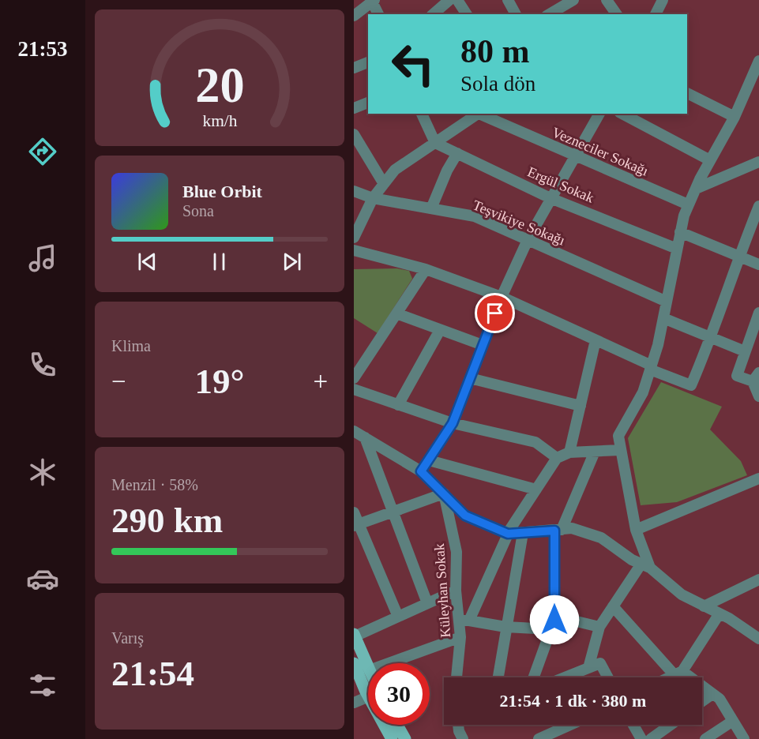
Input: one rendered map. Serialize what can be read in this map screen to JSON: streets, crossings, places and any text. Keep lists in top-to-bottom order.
{
  "streets": {
    "street": [
      "Vezneciler Sokağı",
      "Ergül Sokak",
      "Teşvikiye Sokağı",
      "Küleyhan Sokak"
    ]
  },
  "page": {
    "tabs": "21:53",
    "turn": ["80 m", "Sola dön"],
    "song": ["Blue Orbit", "Sona"],
    "tile": [
      "Klima",
      ["Menzil · 58%", "290 km"],
      ["Varış", "21:54"]
    ],
    "heat": ["−", "19°", "+"],
    "limit": "30",
    "trip": "21:54 · 1 dk · 380 m",
    "gauge": ["20", "km/h"]
  }
}
